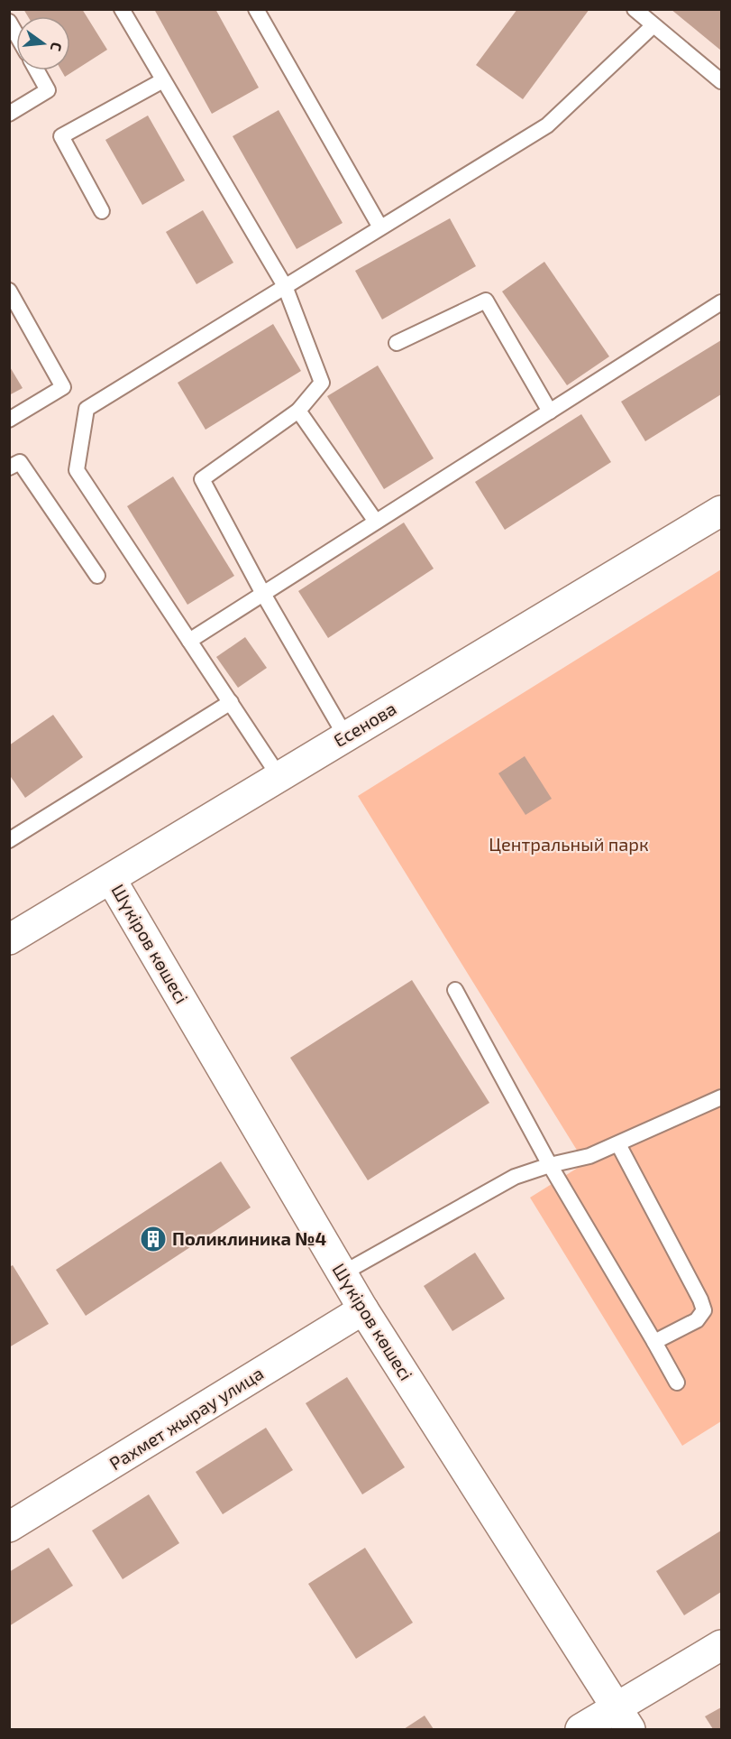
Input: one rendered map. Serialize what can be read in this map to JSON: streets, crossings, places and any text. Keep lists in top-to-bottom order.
{
  "streets": {
    "street": ["Есенова", "Шүкіров көшесі", "Рахмет жырау улица"]
  },
  "crossings": [
    ["Есенова", "Шүкіров көшесі"],
    ["Шүкіров көшесі", "Рахмет жырау улица"]
  ],
  "parks": ["Центральный парк"],
  "places": {
    "building": ["Поликлиника №4"]
  },
  "north": "right"
}
